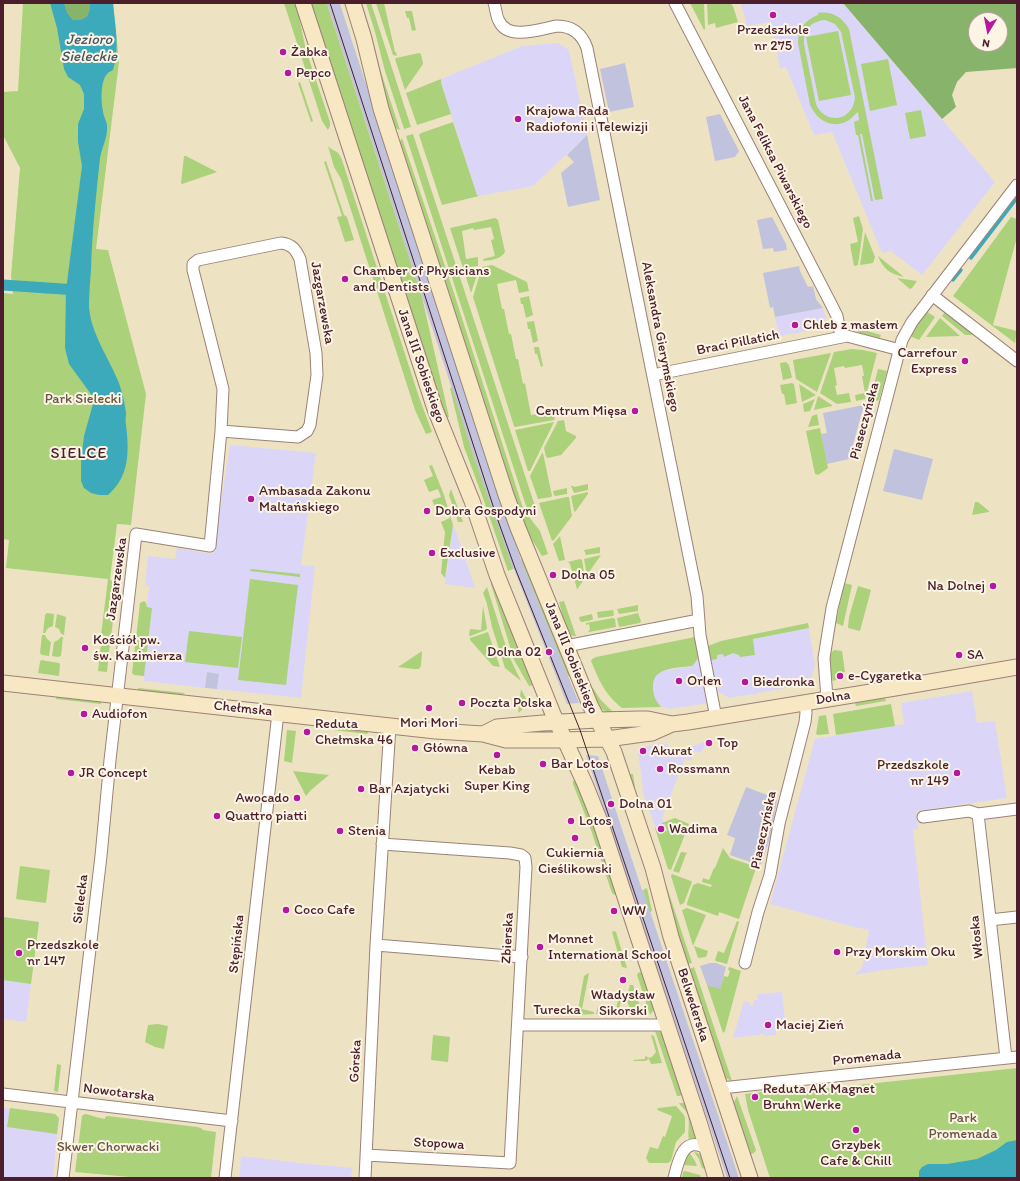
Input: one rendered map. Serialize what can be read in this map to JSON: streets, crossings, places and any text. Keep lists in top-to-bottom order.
{
  "streets": {
    "main road": [
      "Jana III Sobieskiego",
      "Dolna",
      "Chełmska",
      "Belwederska"
    ],
    "street": [
      "Jana Feliksa Piwarskiego",
      "Jazgarzewska",
      "Aleksandra Gierymskiego",
      "Braci Pillatich",
      "Piaseczyńska",
      "Sielecka",
      "Włoska",
      "Zbierska",
      "Stępińska",
      "Turecka",
      "Promenada",
      "Górska",
      "Nowotarska",
      "Stopowa"
    ]
  },
  "crossings": [
    ["Jana Feliksa Piwarskiego", "Braci Pillatich"],
    ["Jazgarzewska", "Chełmska"],
    ["Jazgarzewska", "Sielecka"],
    ["Aleksandra Gierymskiego", "Braci Pillatich"],
    ["Aleksandra Gierymskiego", "Dolna"],
    ["Braci Pillatich", "Piaseczyńska"],
    ["Jana III Sobieskiego", "Dolna"],
    ["Jana III Sobieskiego", "Chełmska"],
    ["Jana III Sobieskiego", "Belwederska"],
    ["Piaseczyńska", "Dolna"],
    ["Dolna", "Chełmska"],
    ["Dolna", "Belwederska"],
    ["Chełmska", "Sielecka"],
    ["Chełmska", "Stępińska"],
    ["Chełmska", "Belwederska"],
    ["Chełmska", "Górska"],
    ["Sielecka", "Nowotarska"],
    ["Włoska", "Promenada"],
    ["Zbierska", "Turecka"],
    ["Zbierska", "Górska"],
    ["Zbierska", "Stopowa"],
    ["Stępińska", "Nowotarska"],
    ["Belwederska", "Promenada"],
    ["Górska", "Stopowa"]
  ],
  "districts": ["SIELCE"],
  "water": ["Jezioro Sieleckie"],
  "parks": ["Park Sielecki", "Park Promenada", "Skwer Chorwacki"],
  "places": [
    "Przedszkole nr 275",
    "Żabka",
    "Pepco",
    "Krajowa Rada Radiofonii i Telewizji",
    "Chamber of Physicians and Dentists",
    "Chleb z masłem",
    "Carrefour Express",
    "Centrum Mięsa",
    "Ambasada Zakonu Maltańskiego",
    "Dobra Gospodyni",
    "Exclusive",
    "Dolna 05",
    "Na Dolnej",
    "Kościół pw. św. Kazimierza",
    "Dolna 02",
    "SA",
    "e-Cygaretka",
    "Orlen",
    "Biedronka",
    "Poczta Polska",
    "Mori Mori",
    "Audiofon",
    "Reduta Chełmska 46",
    "Top",
    "Główna",
    "Akurat",
    "Kebab Super King",
    "Bar Lotos",
    "Rossmann",
    "JR Concept",
    "Przedszkole nr 149",
    "Bar Azjatycki",
    "Awocado",
    "Dolna 01",
    "Quattro piatti",
    "Lotos",
    "Wadima",
    "Stenia",
    "Cukiernia Cieślikowski",
    "Coco Cafe",
    "WW",
    "Monnet International School",
    "Przy Morskim Oku",
    "Przedszkole nr 147",
    "Władysław Sikorski",
    "Maciej Zień",
    "Reduta AK Magnet Bruhn Werke",
    "Grzybek Cafe & Chill"
  ],
  "north": "bottom"
}
